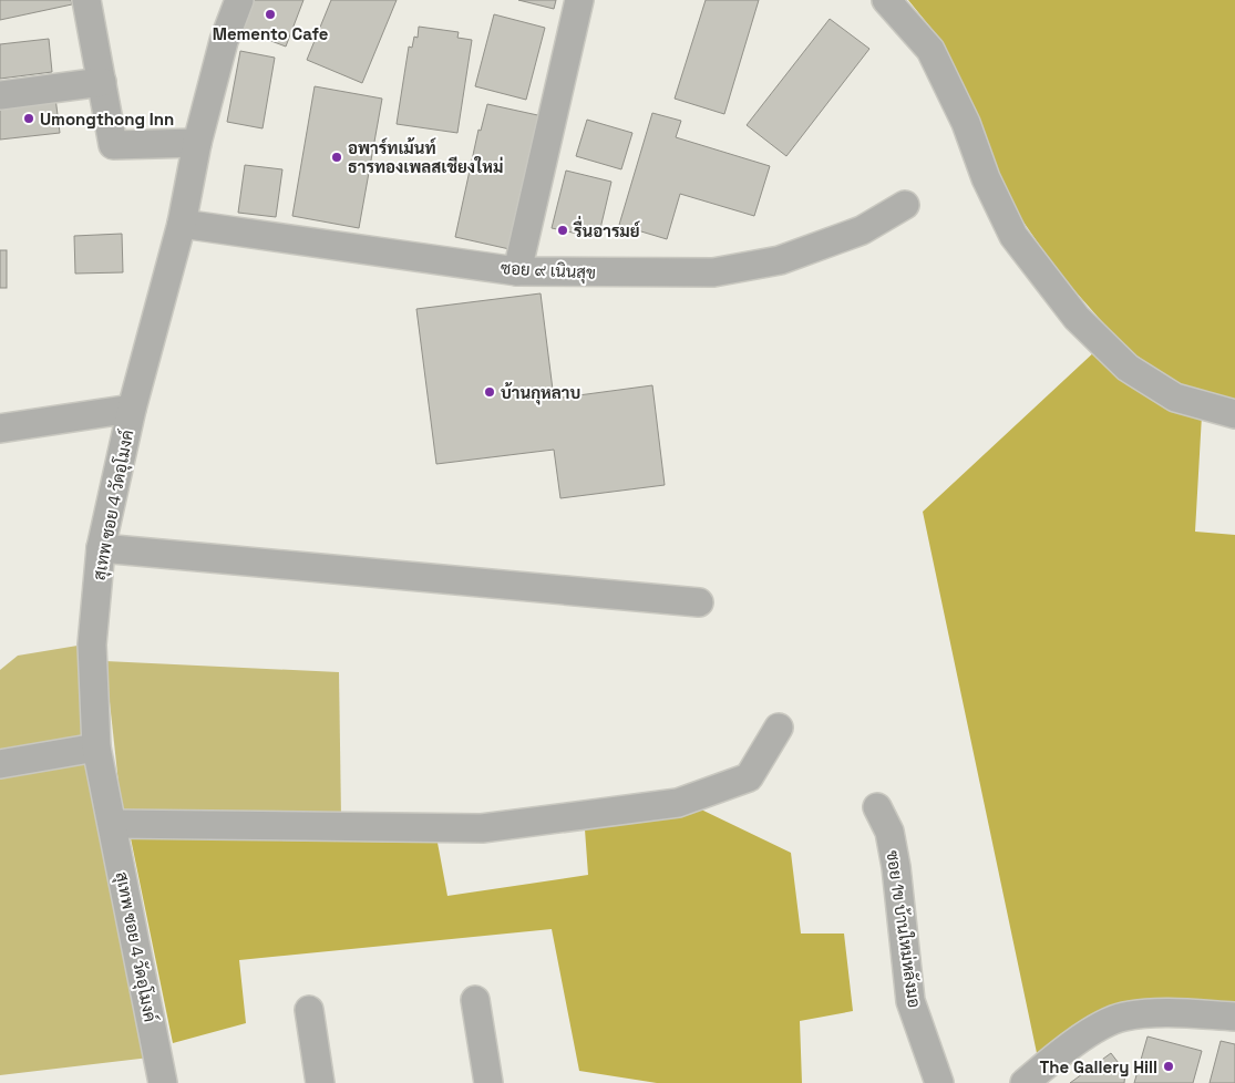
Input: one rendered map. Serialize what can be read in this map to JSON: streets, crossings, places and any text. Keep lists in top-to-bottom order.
{
  "streets": {
    "street": ["ซอย ๙ เนินสุข", "สุเทพ ซอย 4 วัดอุโมงค์", "ซอย 1ข บ้านใหม่หลังมอ"]
  },
  "crossings": [
    ["ซอย ๙ เนินสุข", "สุเทพ ซอย 4 วัดอุโมงค์"]
  ],
  "places": [
    "Memento Cafe",
    "Umongthong Inn",
    "อพาร์ทเม้นท์ ธารทองเพลสเชียงใหม่",
    "รื่นอารมย์",
    "บ้านกุหลาบ",
    "The Gallery Hill"
  ]
}
